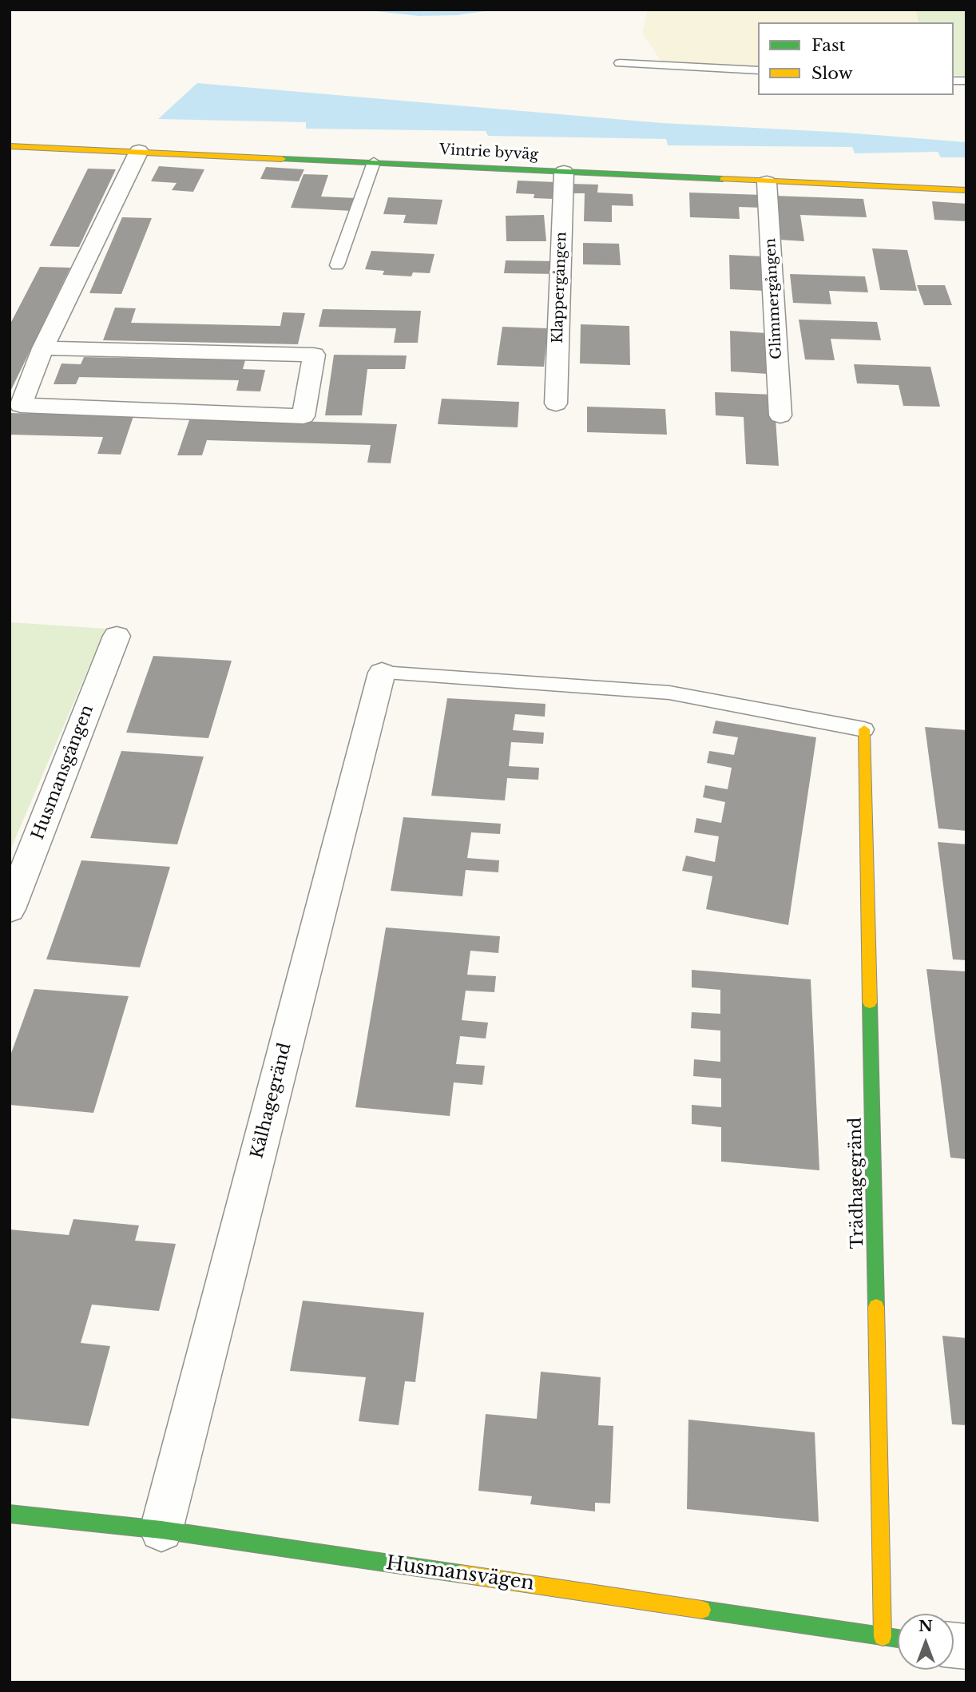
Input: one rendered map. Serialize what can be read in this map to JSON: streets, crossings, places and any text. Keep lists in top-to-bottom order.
{
  "streets": {
    "street": [
      "Vintrie byväg",
      "Klappergången",
      "Glimmergången",
      "Husmansgången",
      "Kålhagegränd",
      "Trädhagegränd",
      "Husmansvägen"
    ]
  },
  "crossings": [
    ["Vintrie byväg", "Klappergången"],
    ["Vintrie byväg", "Glimmergången"],
    ["Kålhagegränd", "Husmansvägen"],
    ["Trädhagegränd", "Husmansvägen"]
  ],
  "legend": ["Fast", "Slow"],
  "north": "top"
}
